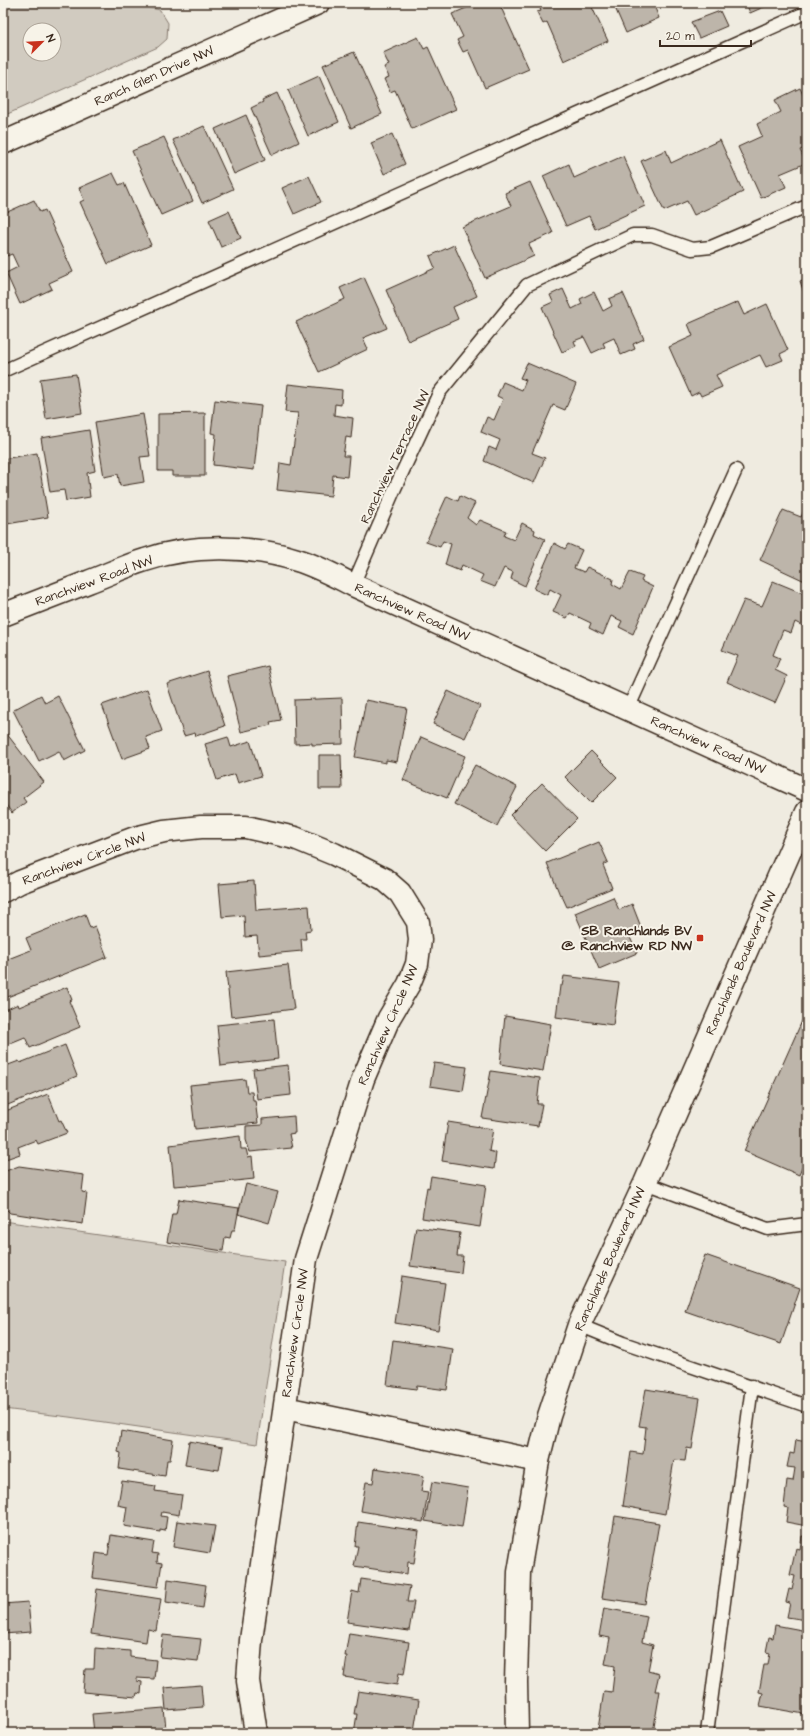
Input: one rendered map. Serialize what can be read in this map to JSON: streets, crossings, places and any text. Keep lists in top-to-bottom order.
{
  "streets": {
    "street": [
      "Ranch Glen Drive NW",
      "Ranchview Road NW",
      "Ranchview Circle NW",
      "Ranchlands Boulevard NW"
    ],
    "lane": ["Ranchview Terrace NW"]
  },
  "crossings": [
    ["Ranchview Terrace NW", "Ranchview Road NW"],
    ["Ranchview Circle NW", "Ranchlands Boulevard NW"]
  ],
  "places": {
    "transit": ["SB Ranchlands BV @ Ranchview RD NW"]
  },
  "scale_bar": "20 m",
  "north": "top right"
}
